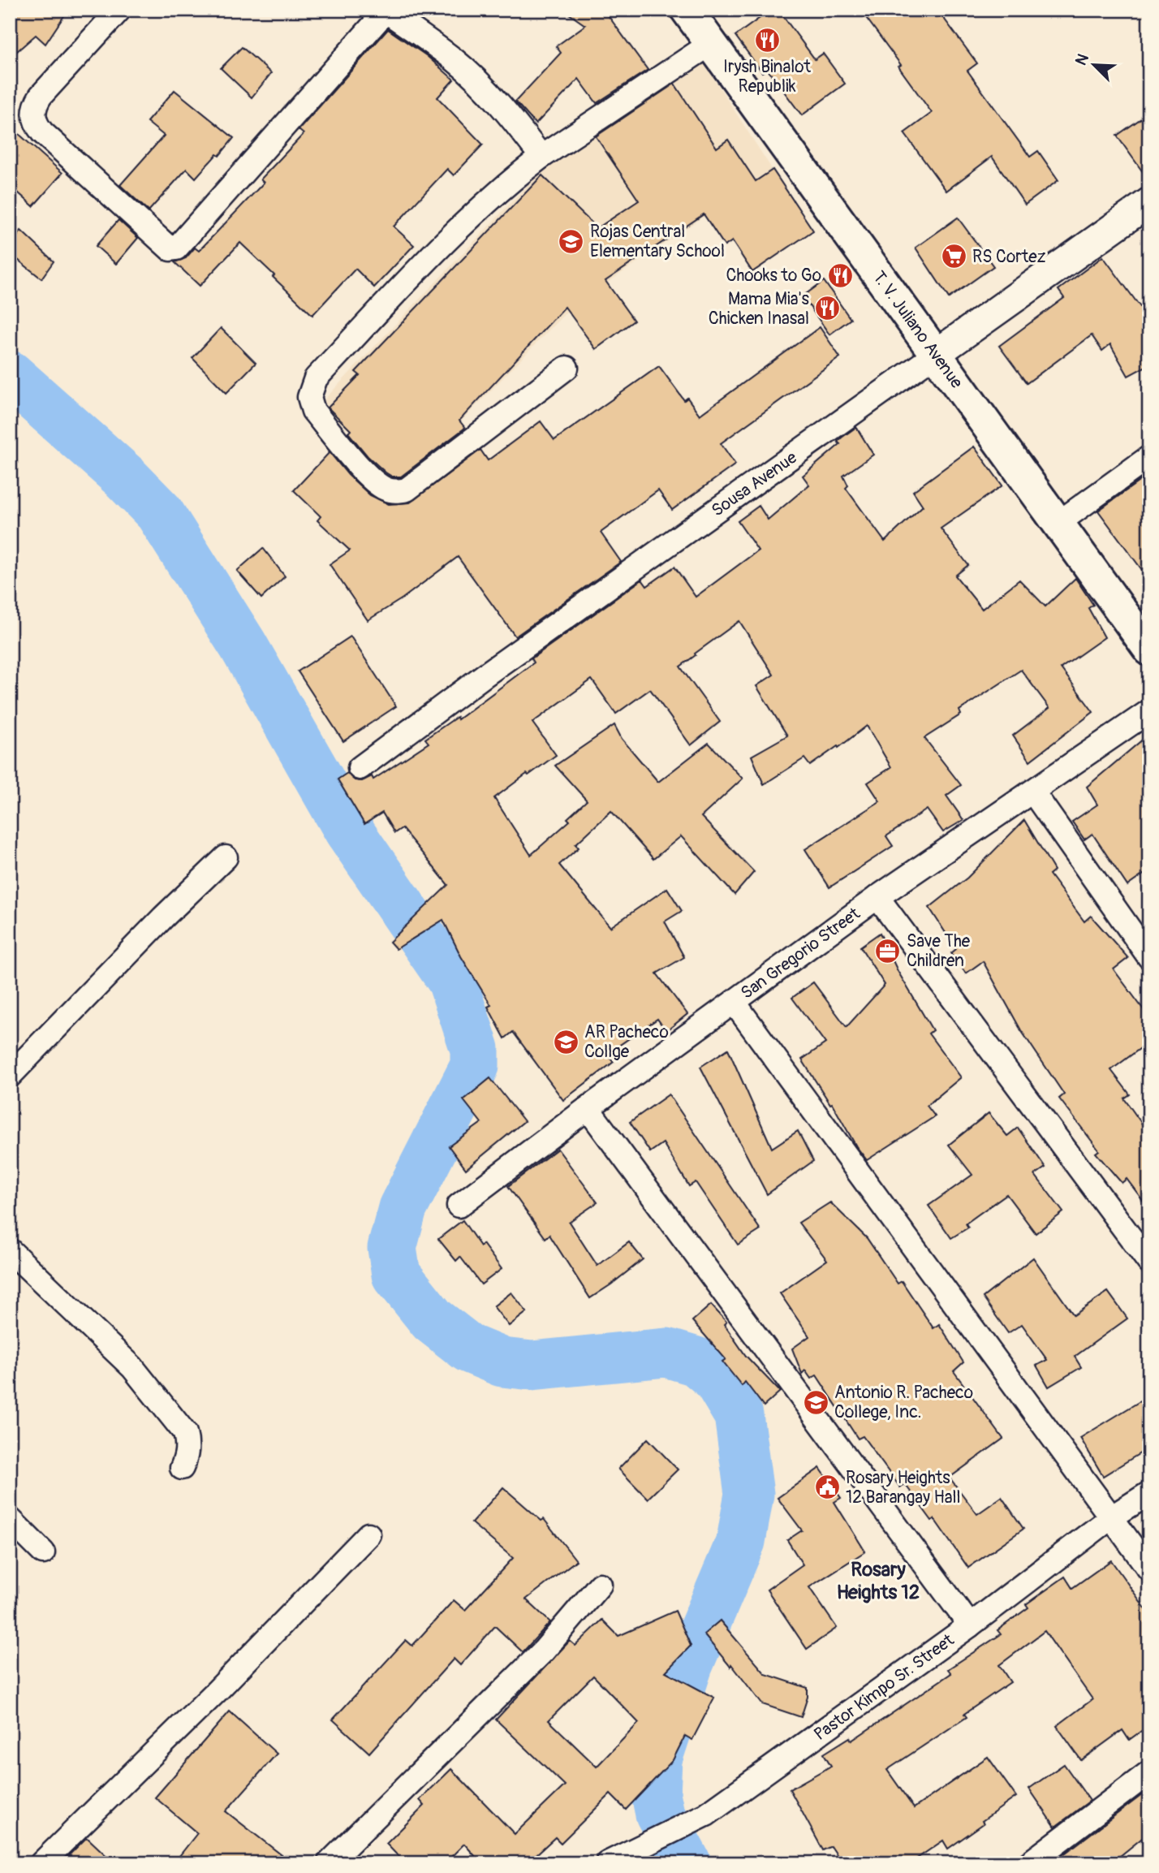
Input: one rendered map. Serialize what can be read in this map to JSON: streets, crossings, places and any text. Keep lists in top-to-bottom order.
{
  "streets": {
    "main road": ["T. V. Juliano Avenue"],
    "street": ["Sousa Avenue", "San Gregorio Street", "Pastor Kimpo Sr. Street"]
  },
  "crossings": [
    ["T. V. Juliano Avenue", "Sousa Avenue"]
  ],
  "districts": ["Rosary Heights 12"],
  "places": {
    "restaurant": ["Irysh Binalot Republik", "Chooks to Go", "Mama Mia's Chicken Inasal"],
    "school or university": ["Rojas Central Elementary School", "AR Pacheco Collge", "Antonio R. Pacheco College, Inc."],
    "supermarket": ["RS Cortez"],
    "office": ["Save The Children"],
    "public building": ["Rosary Heights 12 Barangay Hall"]
  },
  "north": "top left"
}
